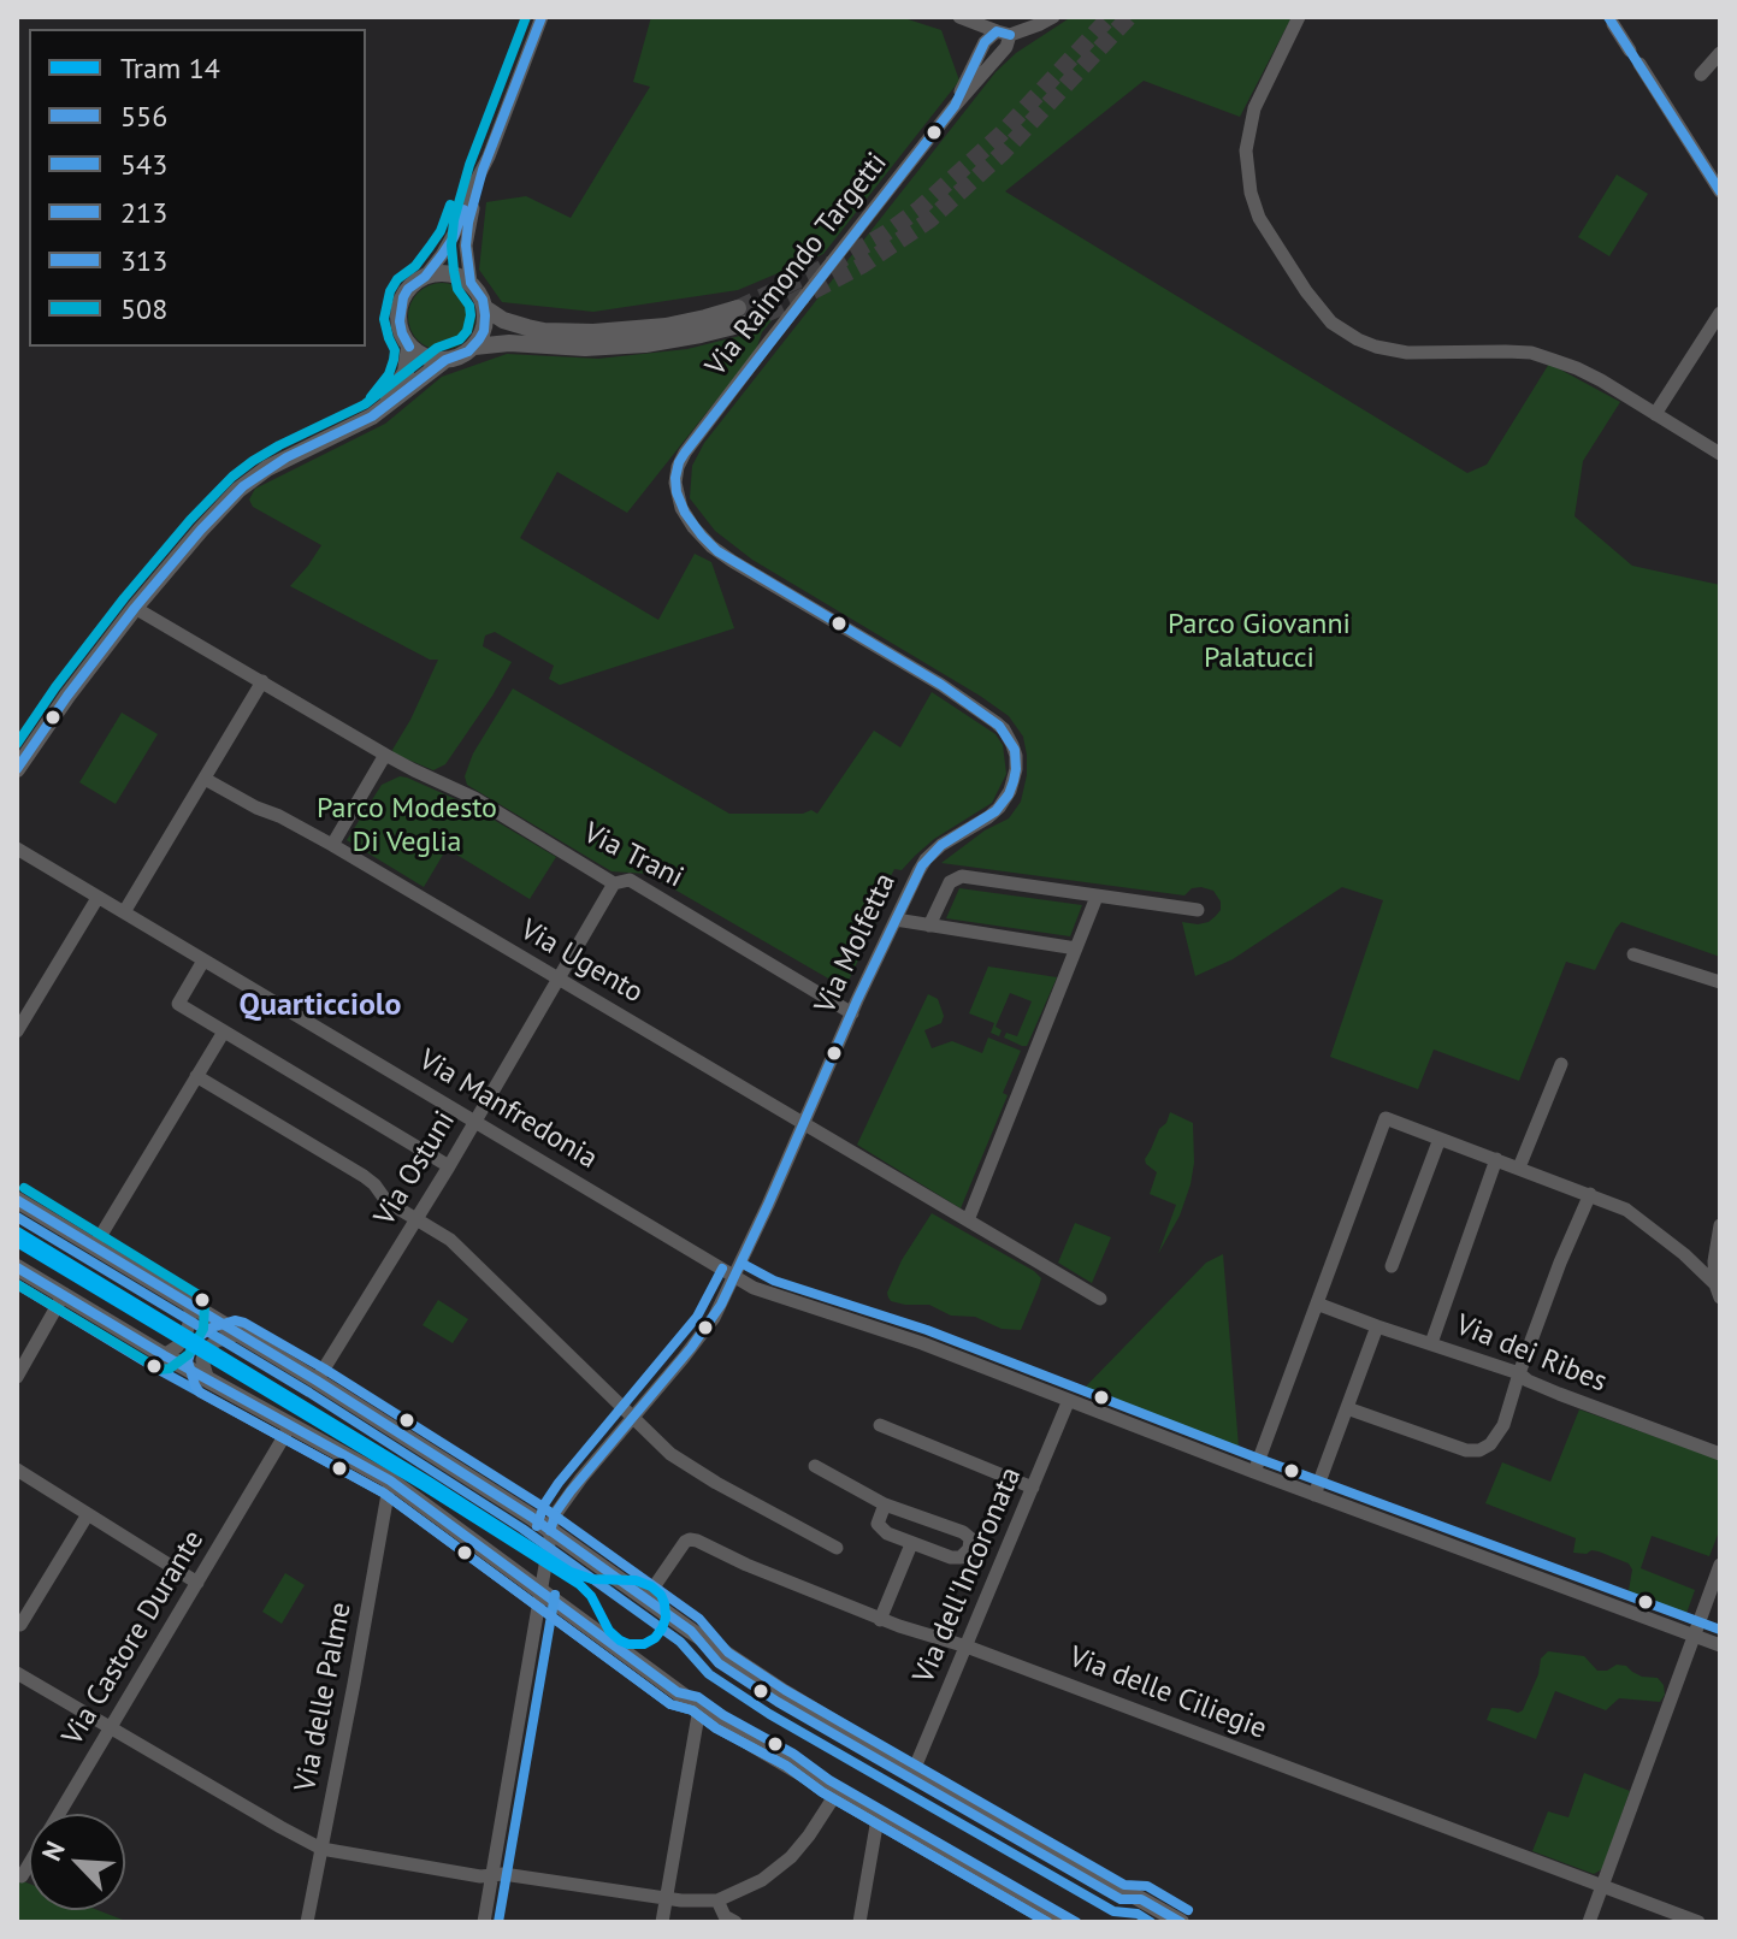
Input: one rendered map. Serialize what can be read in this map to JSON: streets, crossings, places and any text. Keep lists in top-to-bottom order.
{
  "streets": {
    "street": [
      "Via Raimondo Targetti",
      "Via Trani",
      "Via Molfetta",
      "Via Ugento",
      "Via Manfredonia",
      "Via Ostuni",
      "Via dei Ribes",
      "Via dell'Incoronata",
      "Via Castore Durante",
      "Via delle Ciliegie",
      "Via delle Palme"
    ]
  },
  "crossings": [
    ["Via Raimondo Targetti", "Via Molfetta"],
    ["Via Trani", "Via Molfetta"],
    ["Via Trani", "Via Ostuni"],
    ["Via Molfetta", "Via Ugento"],
    ["Via Molfetta", "Via Manfredonia"],
    ["Via Ugento", "Via Ostuni"],
    ["Via Manfredonia", "Via Ostuni"],
    ["Via Manfredonia", "Via dell'Incoronata"],
    ["Via dell'Incoronata", "Via delle Ciliegie"]
  ],
  "districts": ["Quarticciolo"],
  "parks": ["Parco Giovanni Palatucci", "Parco Modesto Di Veglia"],
  "lines": [
    "transit line 556",
    "transit line 313",
    "transit line 508",
    "transit line 543",
    "tram line 14",
    "transit line 213"
  ],
  "legend": [
    "Tram 14",
    "556",
    "543",
    "213",
    "313",
    "508"
  ],
  "north": "top left"
}
